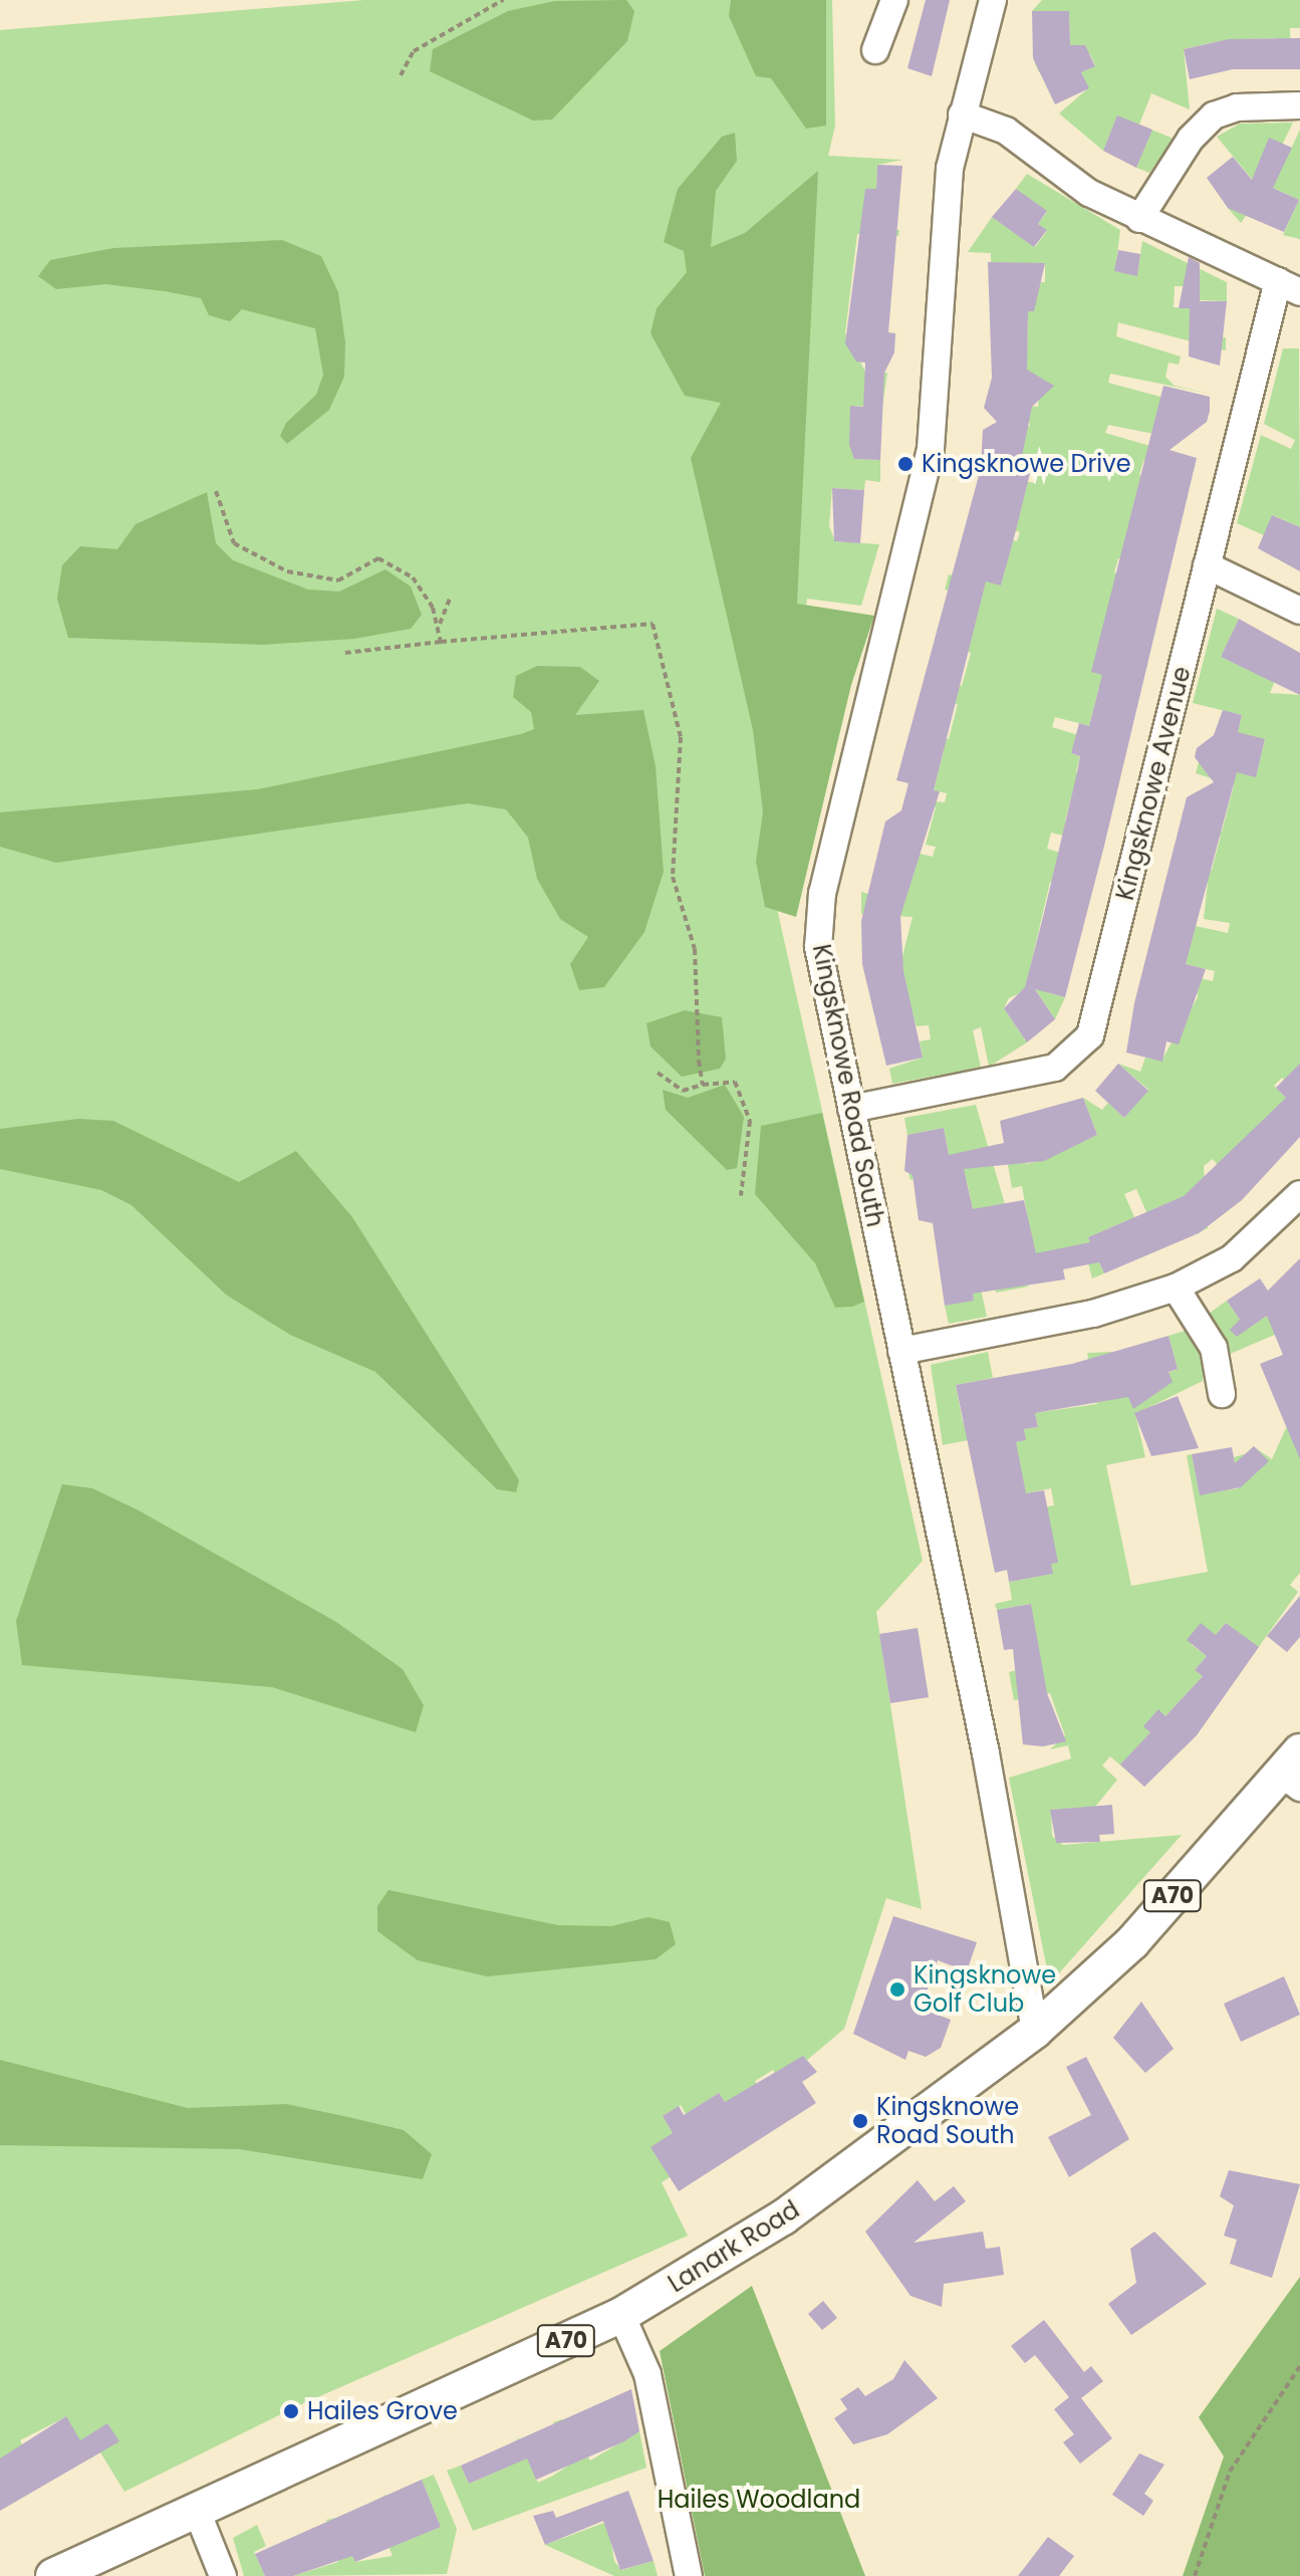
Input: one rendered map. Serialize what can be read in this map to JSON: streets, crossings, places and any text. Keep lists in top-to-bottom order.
{
  "streets": {
    "main road": ["A70", "Lanark Road"],
    "street": ["Kingsknowe Avenue", "Kingsknowe Road South"]
  },
  "crossings": [
    ["Kingsknowe Avenue", "Kingsknowe Road South"],
    ["Kingsknowe Road South", "Lanark Road"]
  ],
  "parks": ["Hailes Woodland"],
  "places": [
    "Kingsknowe Drive",
    "Kingsknowe Golf Club",
    "Kingsknowe Road South",
    "Hailes Grove"
  ]
}
